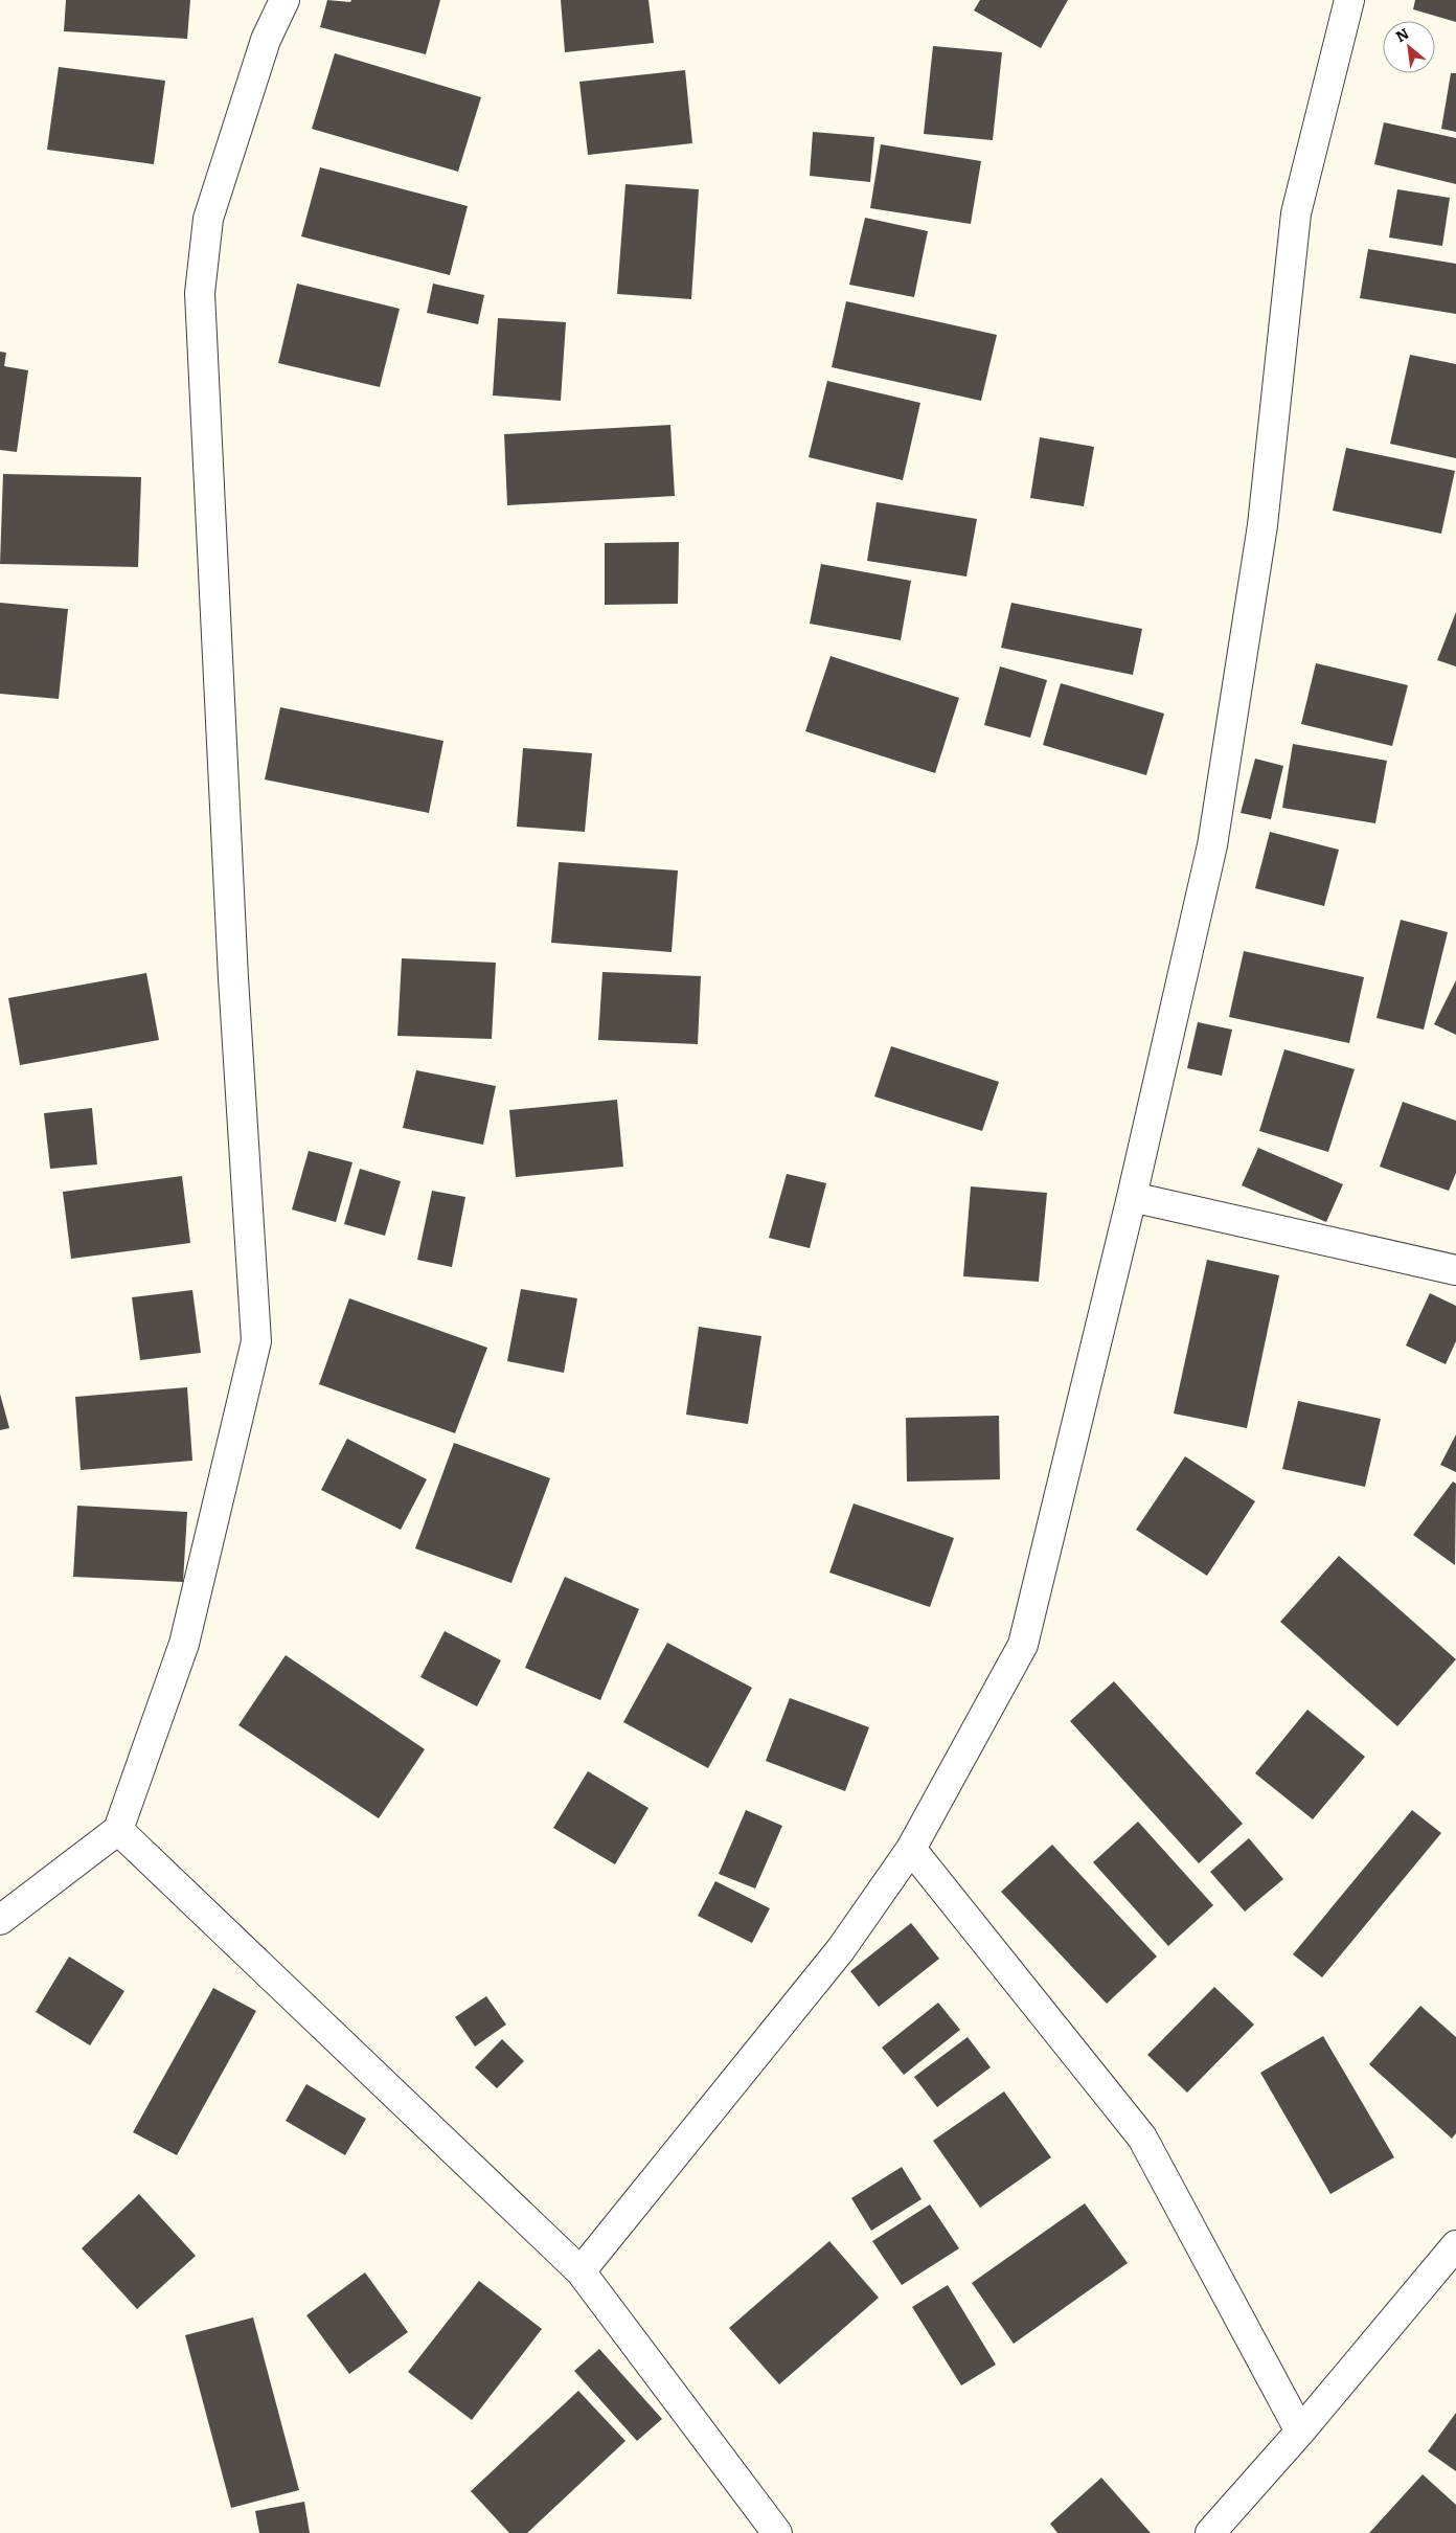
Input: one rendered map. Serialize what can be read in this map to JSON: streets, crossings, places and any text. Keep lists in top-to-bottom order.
{
  "north": "top left"
}
